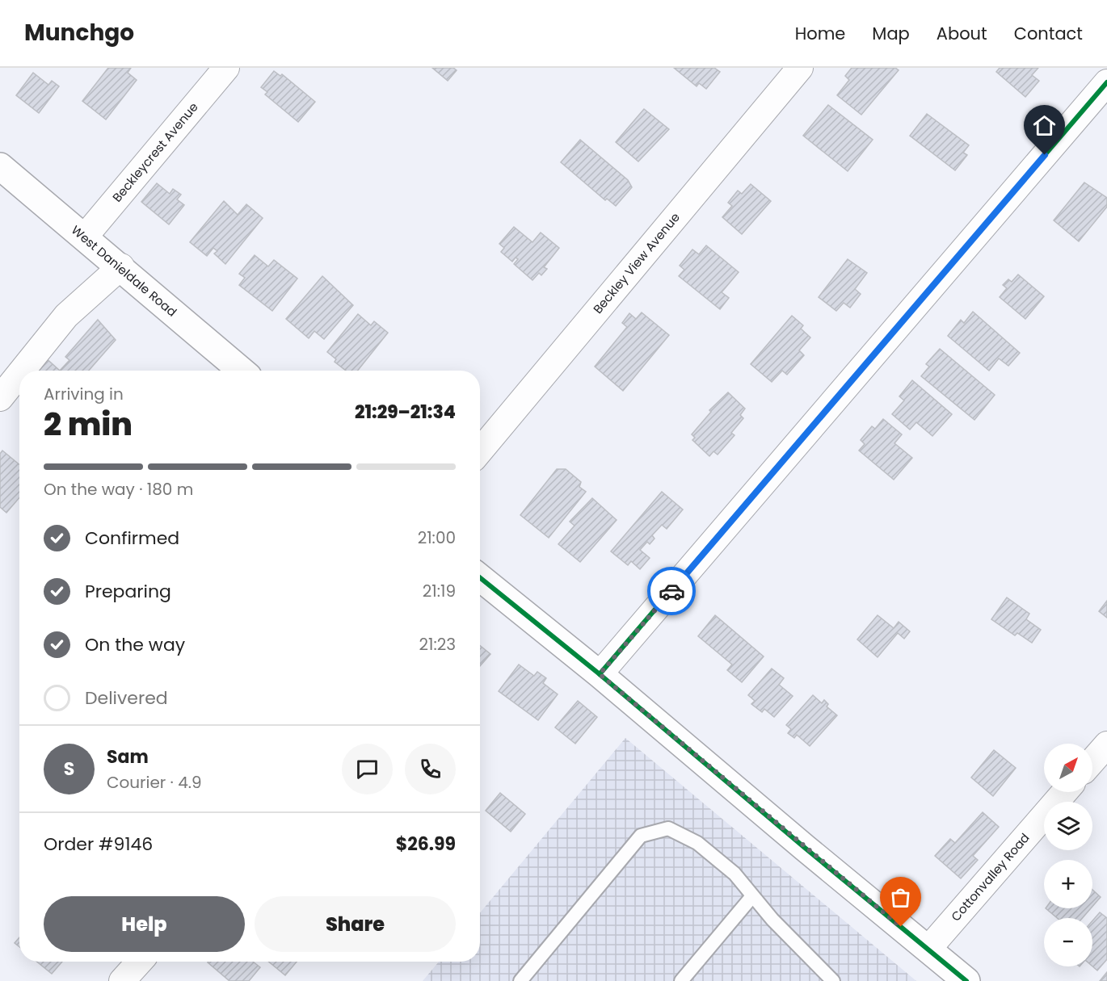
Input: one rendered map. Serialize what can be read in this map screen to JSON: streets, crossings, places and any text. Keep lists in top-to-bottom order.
{
  "streets": {
    "street": [
      "Beckleycrest Avenue",
      "Beckley View Avenue",
      "West Danieldale Road",
      "Cottonvalley Road"
    ]
  },
  "crossings": [
    ["Beckleycrest Avenue", "West Danieldale Road"]
  ],
  "north": "top right",
  "page": {
    "header": "Munchgo",
    "nav": [
      "Home",
      "Map",
      "About",
      "Contact"
    ],
    "heading": ["2 min", "Arriving in", "21:29–21:34"],
    "panel": [
      "Sam",
      "Courier · 4.9",
      "Order #9146",
      "$26.99"
    ],
    "bar": "On the way · 180 m",
    "list": [
      ["Confirmed", "21:00"],
      ["Preparing", "21:19"],
      ["On the way", "21:23"],
      "Delivered"
    ],
    "map_buttons": ["+", "−"],
    "round": "S",
    "buttons": ["Help", "Share"]
  }
}
